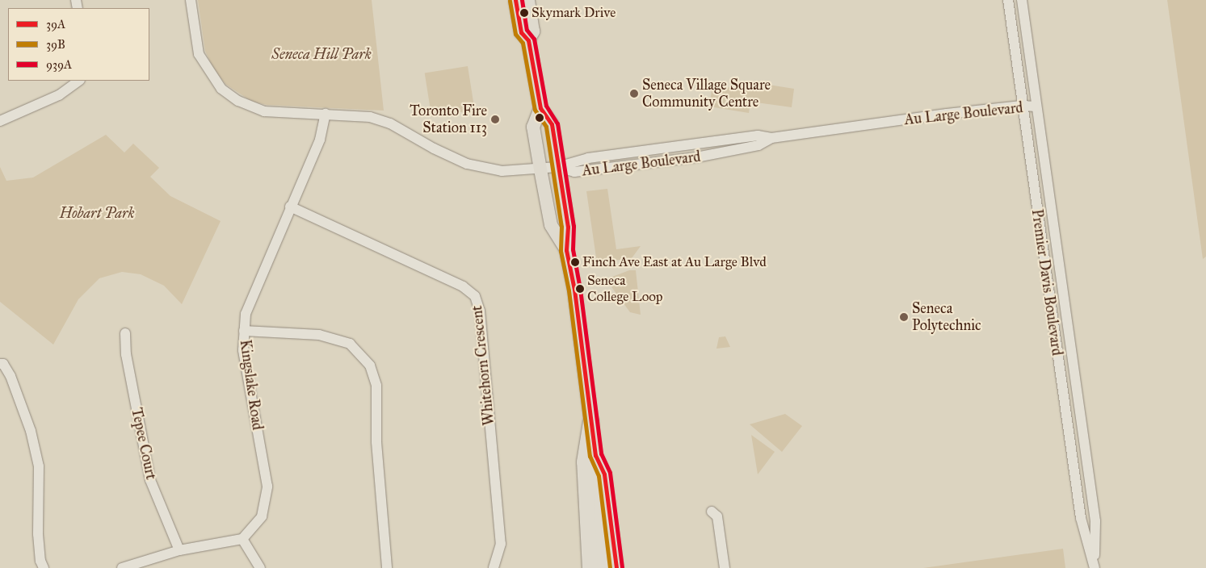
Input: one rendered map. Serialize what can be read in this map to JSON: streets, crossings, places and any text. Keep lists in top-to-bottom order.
{
  "streets": {
    "street": [
      "Au Large Boulevard",
      "Premier Davis Boulevard",
      "Whitehorn Crescent",
      "Kingslake Road",
      "Tepee Court"
    ]
  },
  "crossings": [
    ["Au Large Boulevard", "Premier Davis Boulevard"],
    ["Whitehorn Crescent", "Kingslake Road"]
  ],
  "parks": ["Seneca Hill Park", "Hobart Park"],
  "places": [
    "Skymark Drive",
    "Seneca Village Square Community Centre",
    "Toronto Fire Station 113",
    "Finch Ave East at Au Large Blvd",
    "Seneca College Loop",
    "Seneca Polytechnic"
  ],
  "lines": ["transit line 39A", "transit line 939A", "transit line 39B"],
  "legend": ["39A", "39B", "939A"]
}
